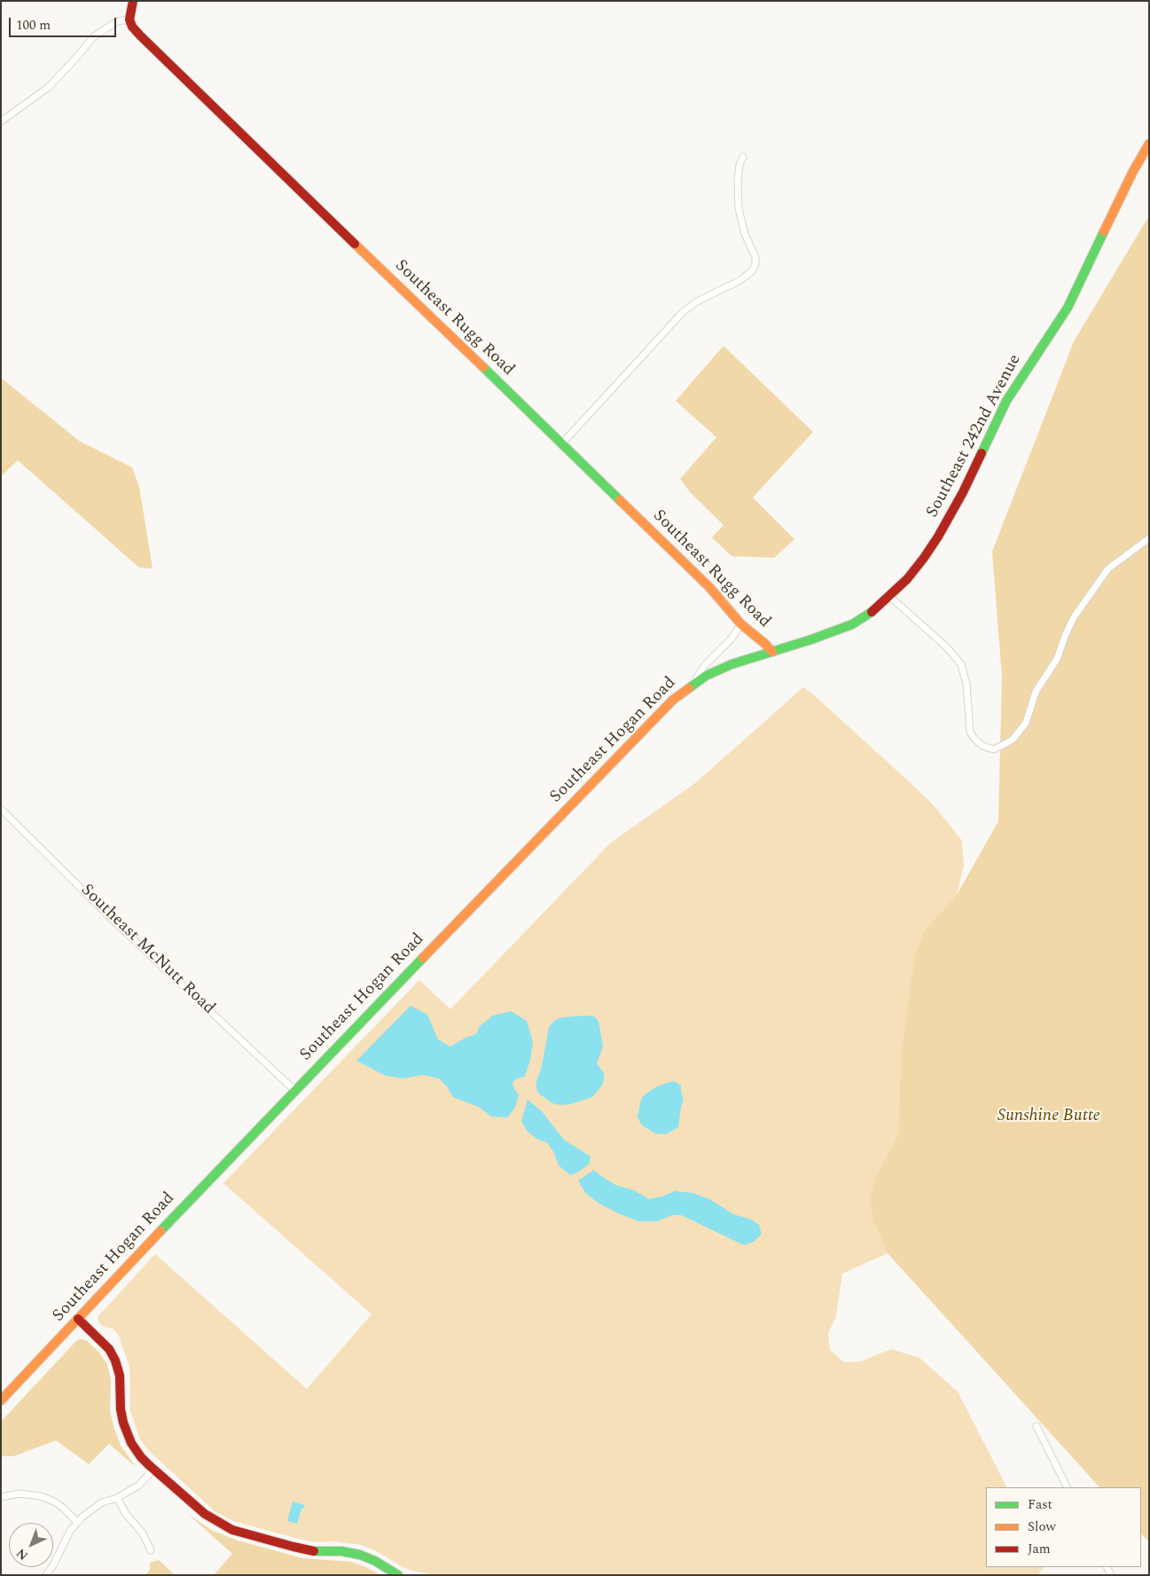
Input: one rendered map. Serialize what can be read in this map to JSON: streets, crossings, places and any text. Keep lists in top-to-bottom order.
{
  "streets": {
    "main road": ["Southeast Rugg Road", "Southeast 242nd Avenue", "Southeast Hogan Road"],
    "street": ["Southeast McNutt Road"]
  },
  "crossings": [
    ["Southeast Rugg Road", "Southeast 242nd Avenue"],
    ["Southeast Rugg Road", "Southeast Hogan Road"],
    ["Southeast 242nd Avenue", "Southeast Hogan Road"],
    ["Southeast Hogan Road", "Southeast McNutt Road"]
  ],
  "parks": ["Sunshine Butte"],
  "legend": ["Fast", "Slow", "Jam"],
  "scale_bar": "100 m",
  "north": "bottom left"
}
